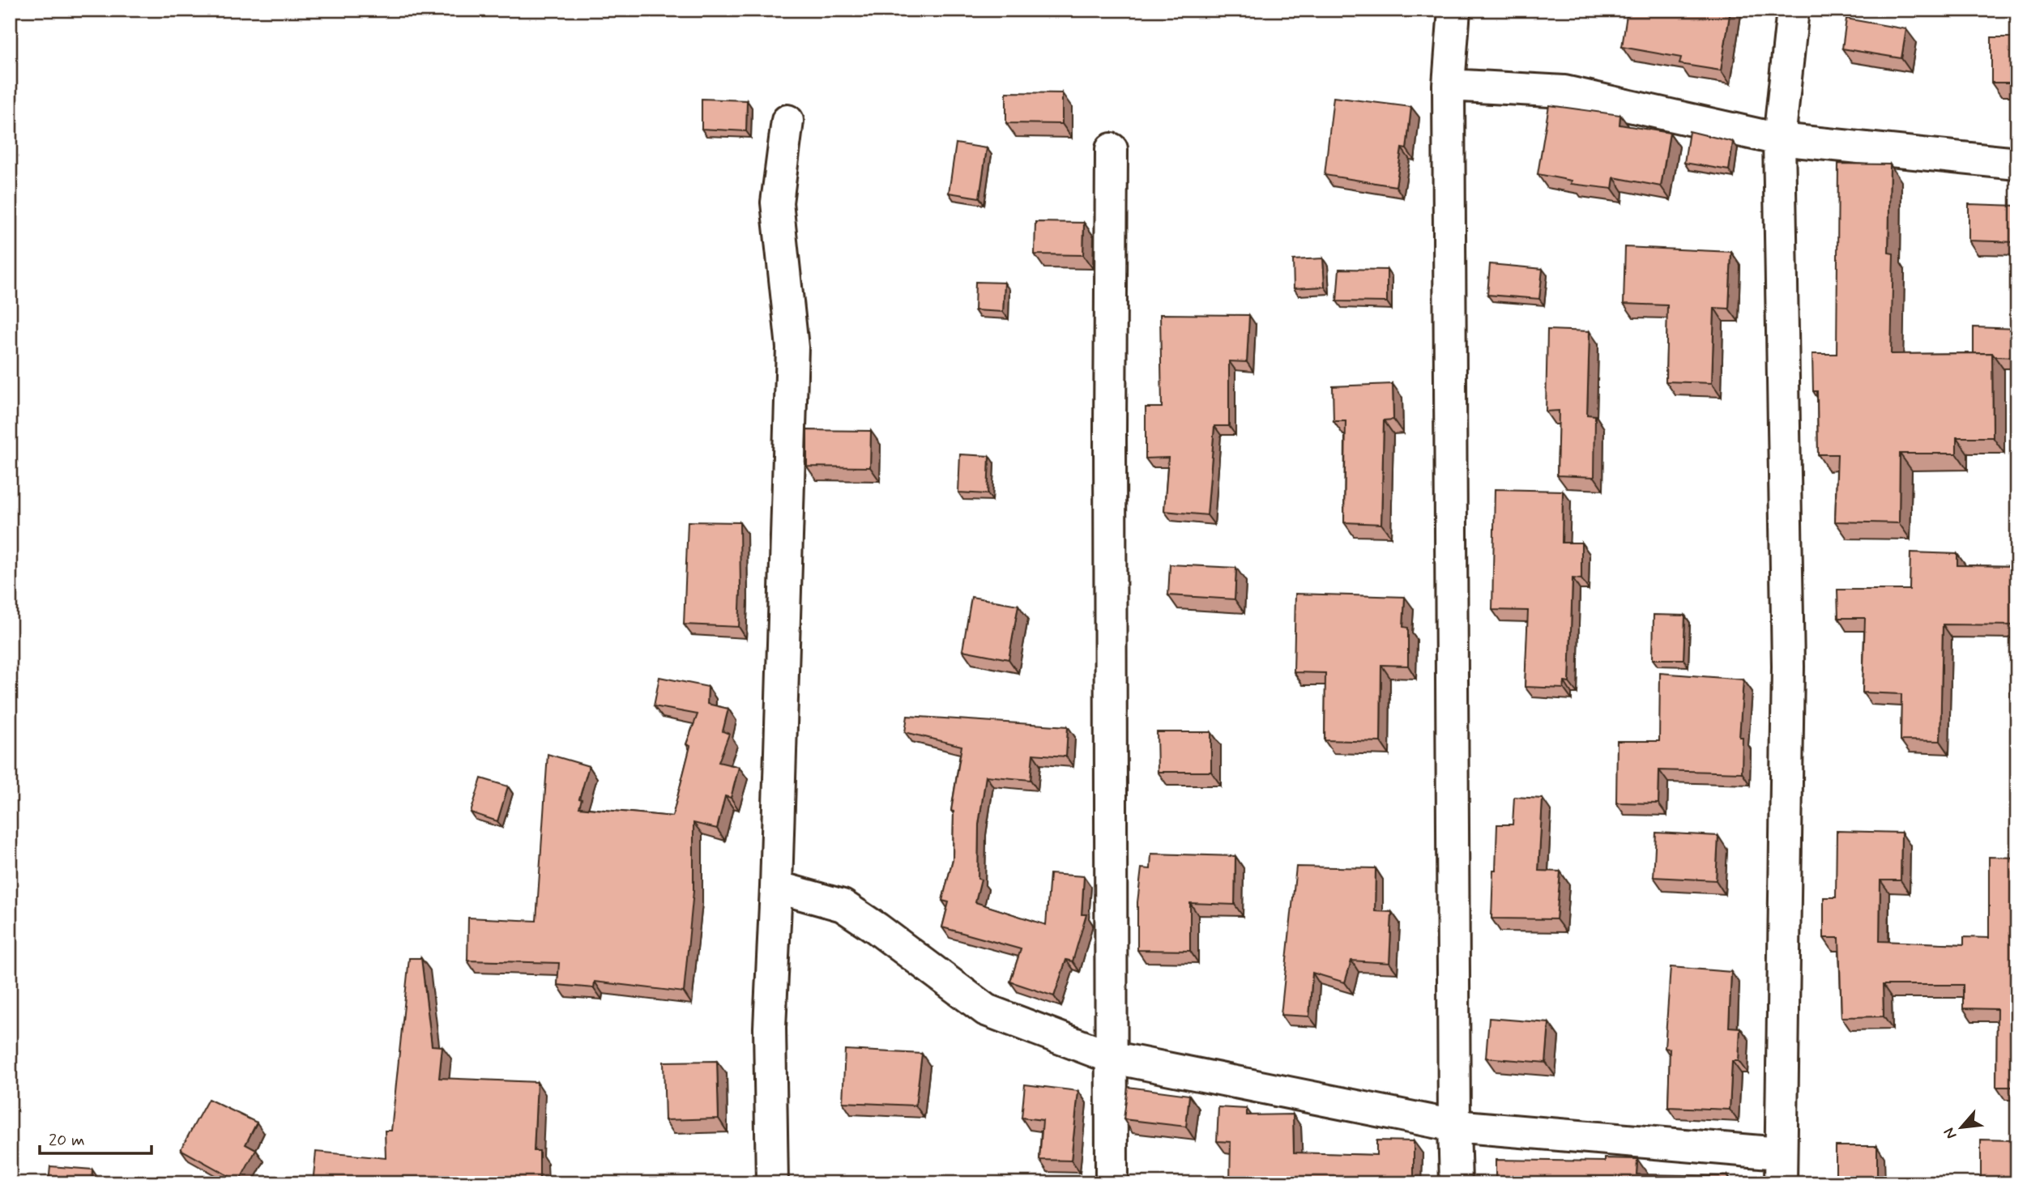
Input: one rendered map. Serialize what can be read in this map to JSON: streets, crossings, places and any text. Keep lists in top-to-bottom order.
{
  "scale_bar": "20 m",
  "north": "bottom left"
}
